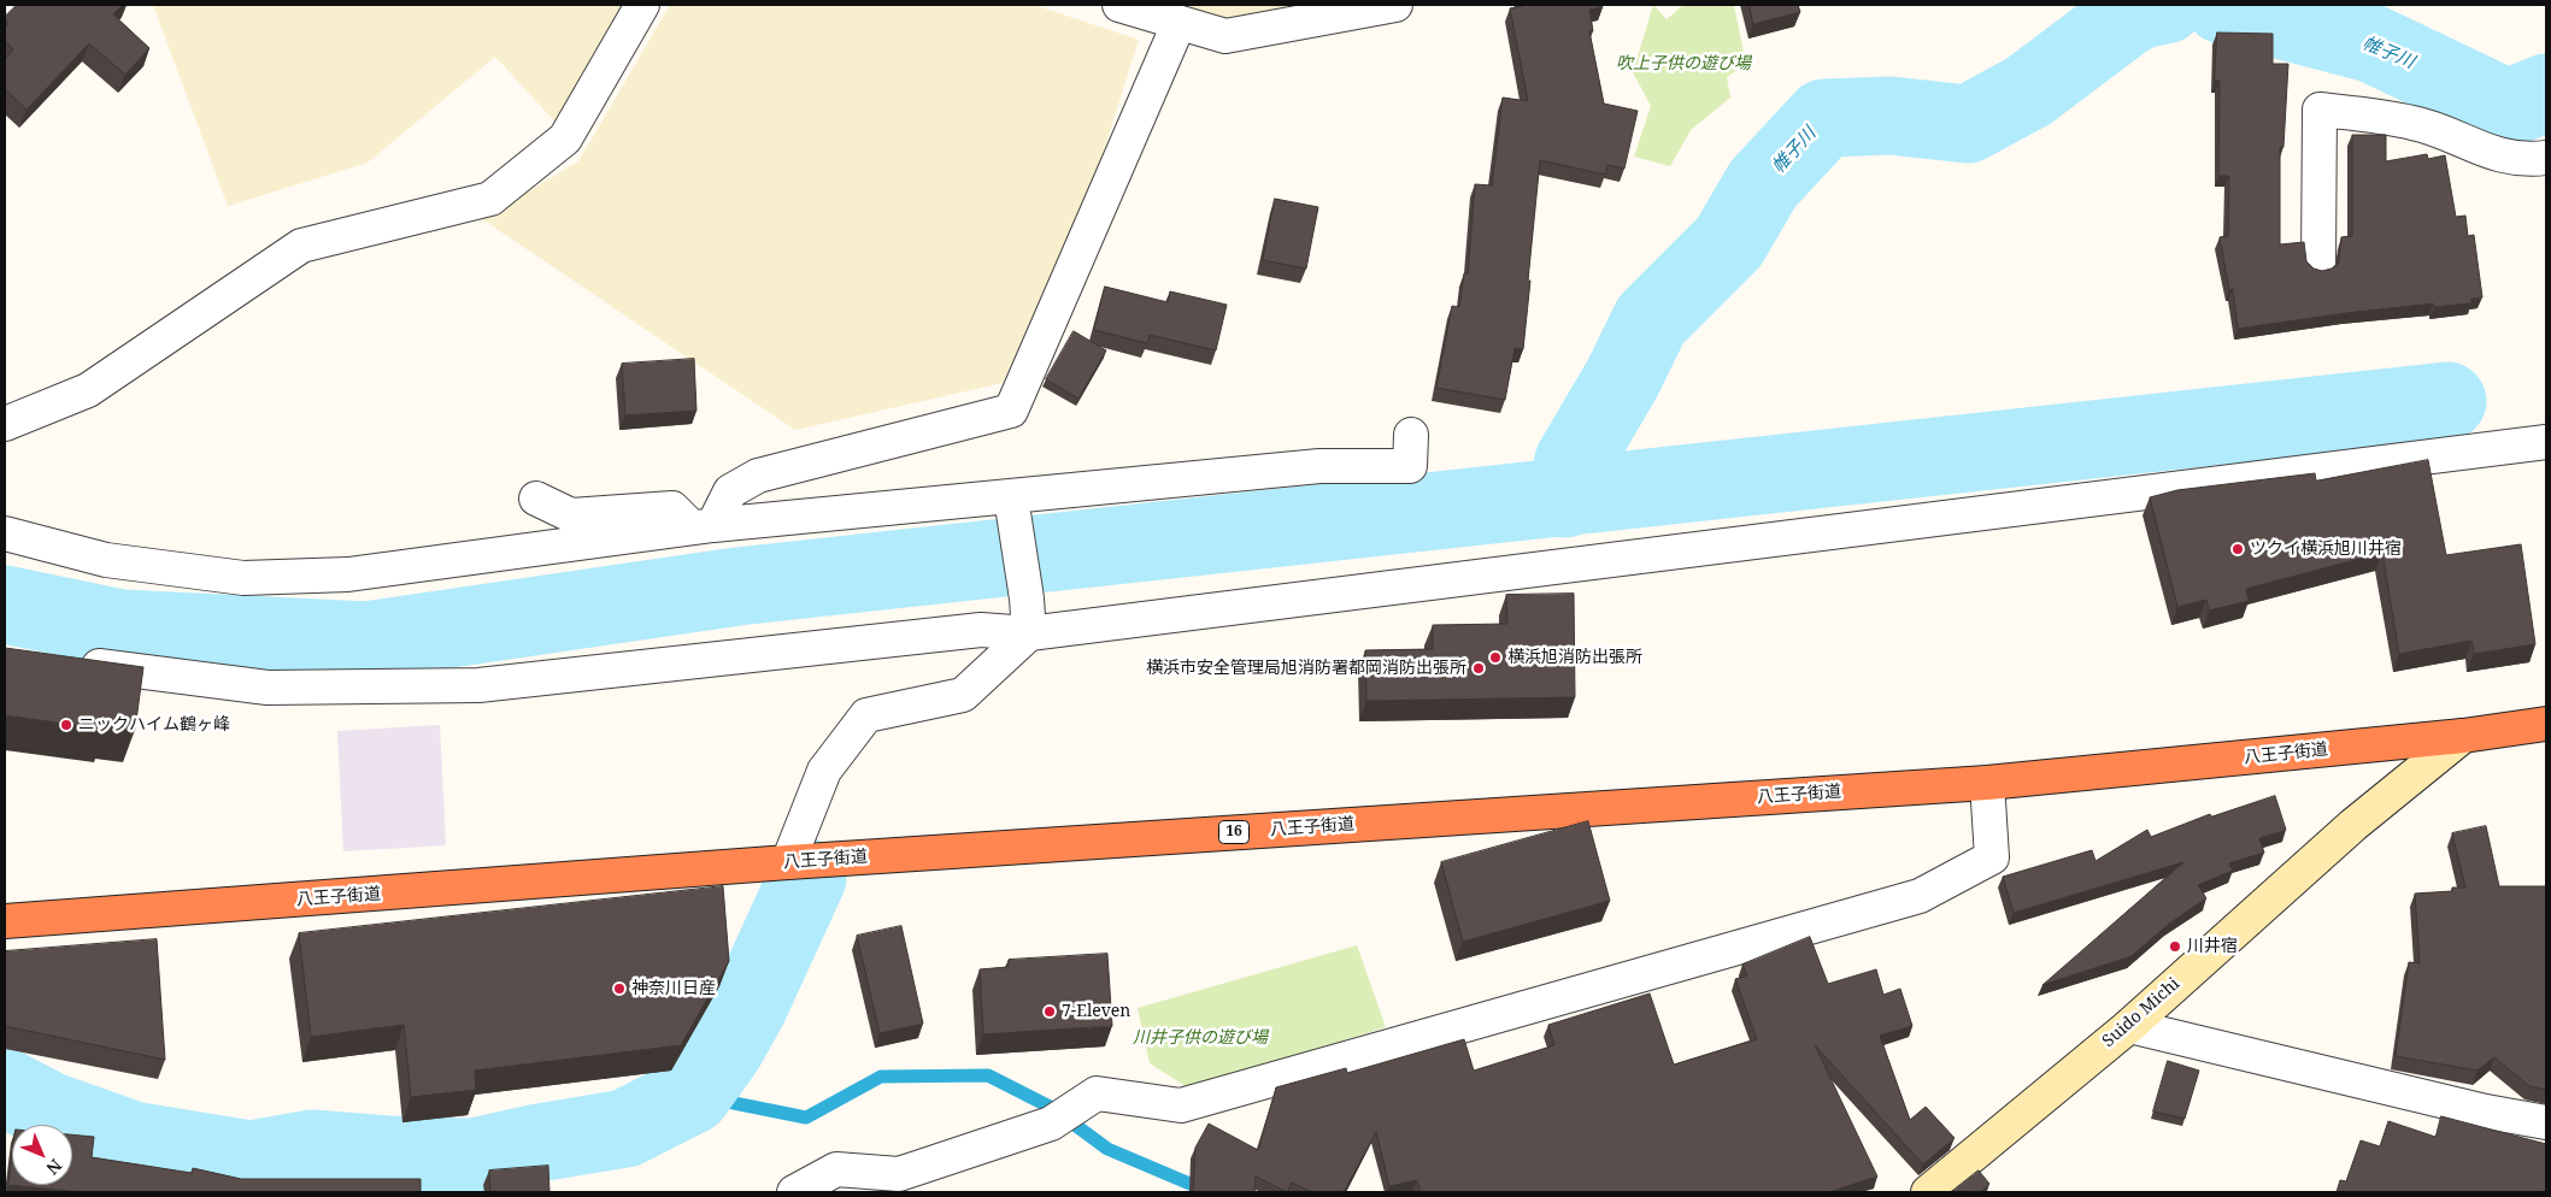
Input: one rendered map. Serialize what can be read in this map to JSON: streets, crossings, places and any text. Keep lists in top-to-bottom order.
{
  "streets": {
    "highway": ["八王子街道", "16"],
    "street": ["Suido Michi"]
  },
  "crossings": [
    ["八王子街道", "Suido Michi"]
  ],
  "water": ["帷子川"],
  "parks": ["吹上子供の遊び場", "川井子供の遊び場"],
  "places": [
    "ツクイ横浜旭川井宿",
    "横浜旭消防出張所",
    "横浜市安全管理局旭消防署都岡消防出張所",
    "ニックハイム鶴ヶ峰",
    "川井宿",
    "神奈川日産",
    "7-Eleven"
  ],
  "north": "bottom right"
}
